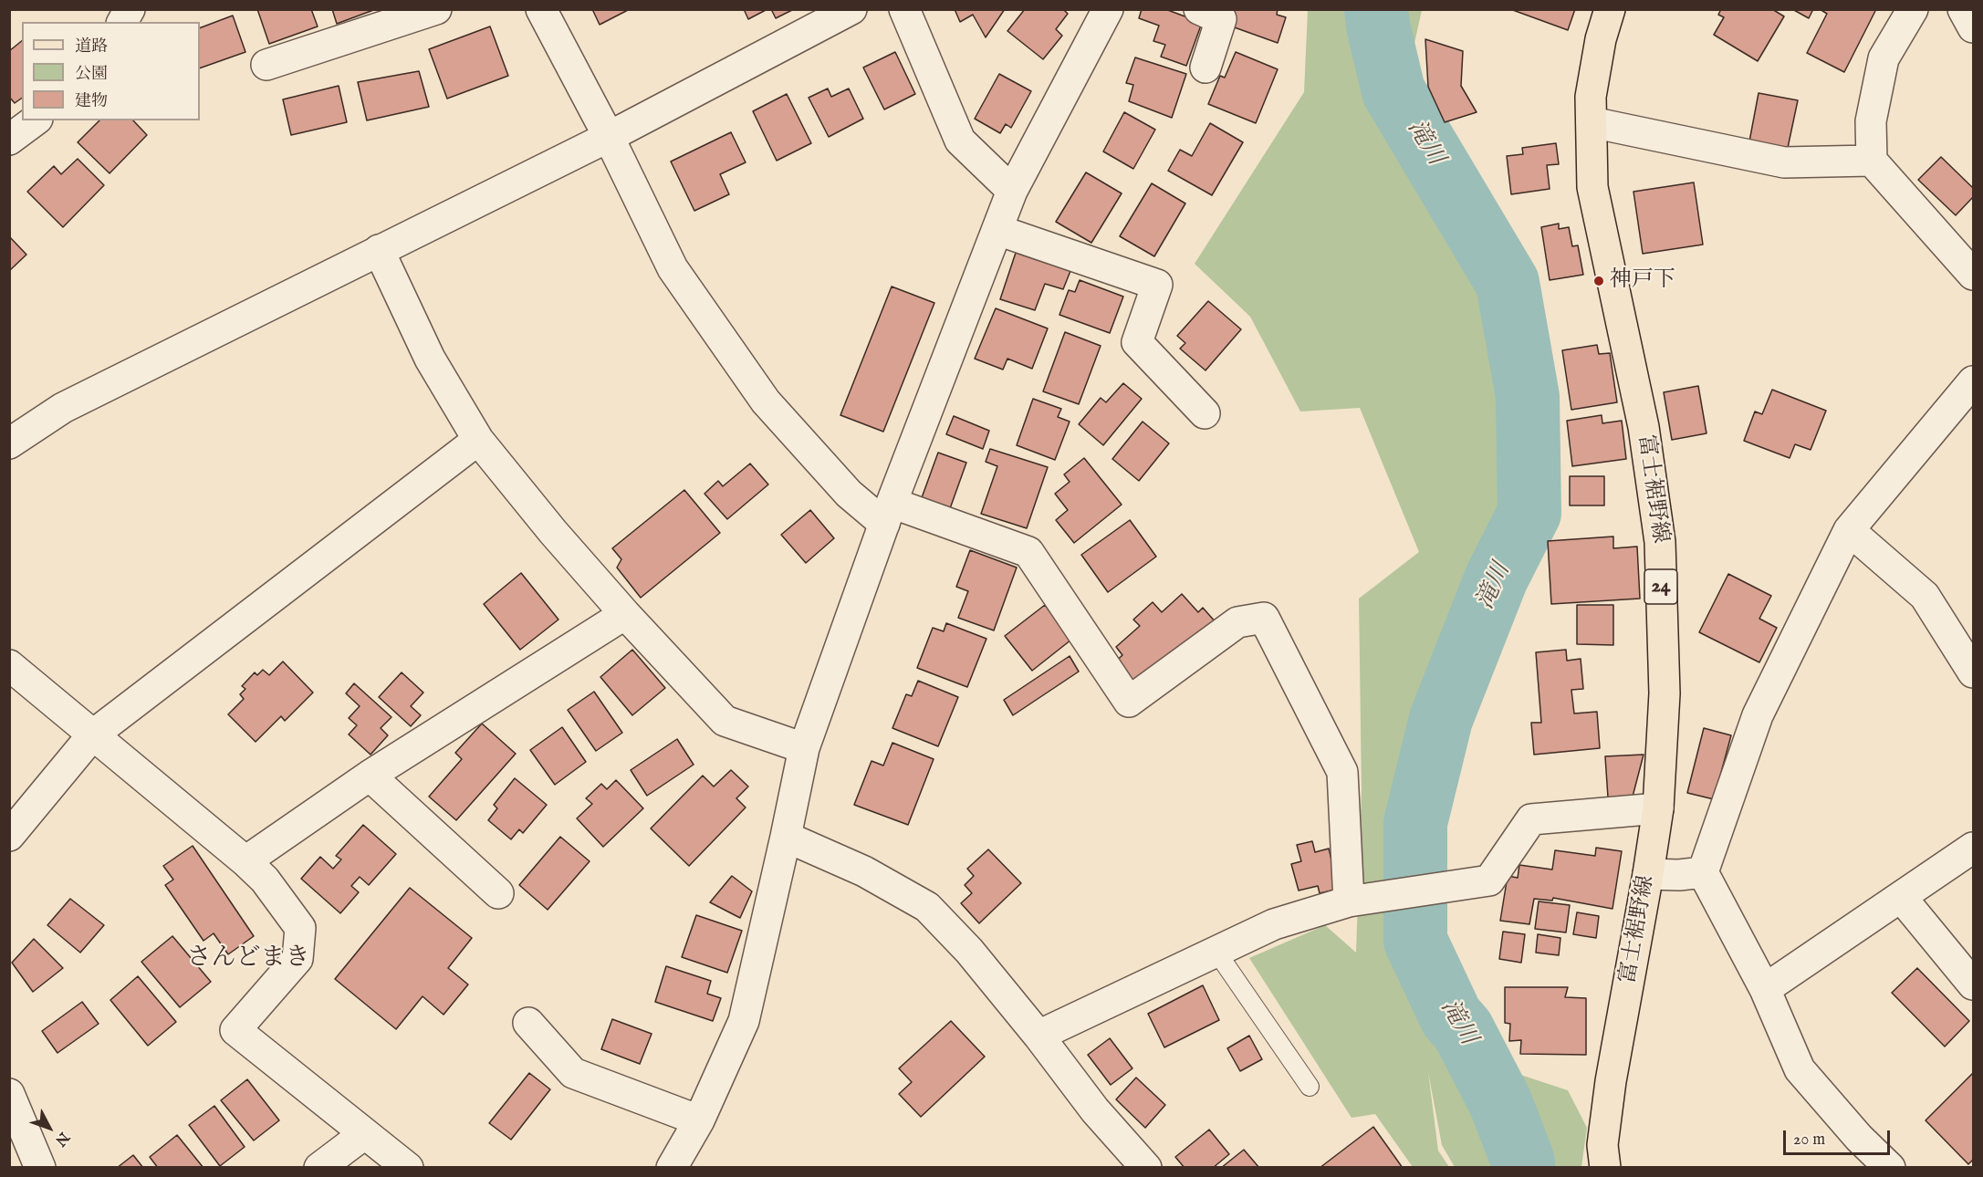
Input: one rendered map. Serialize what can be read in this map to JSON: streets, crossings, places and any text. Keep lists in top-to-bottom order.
{
  "streets": {
    "main road": ["富士裾野線", "24"]
  },
  "districts": ["さんどまき"],
  "water": ["滝川"],
  "places": ["神戸下"],
  "legend": ["道路", "公園", "建物"],
  "scale_bar": "20 m",
  "north": "bottom right"
}
